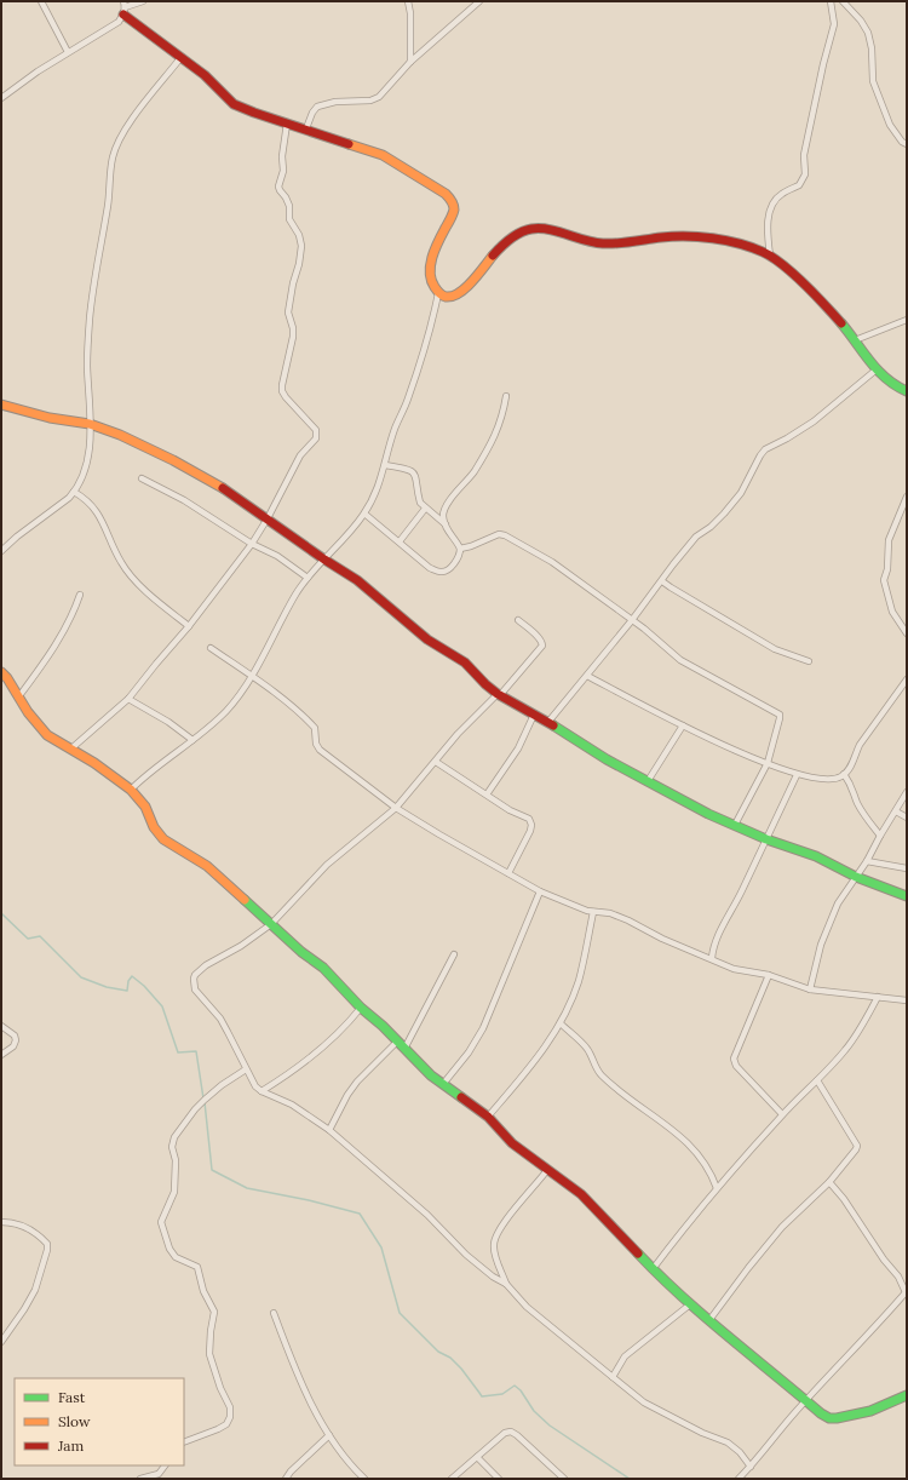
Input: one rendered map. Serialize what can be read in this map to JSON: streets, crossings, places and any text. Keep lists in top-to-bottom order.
{
  "legend": ["Fast", "Slow", "Jam"]
}
